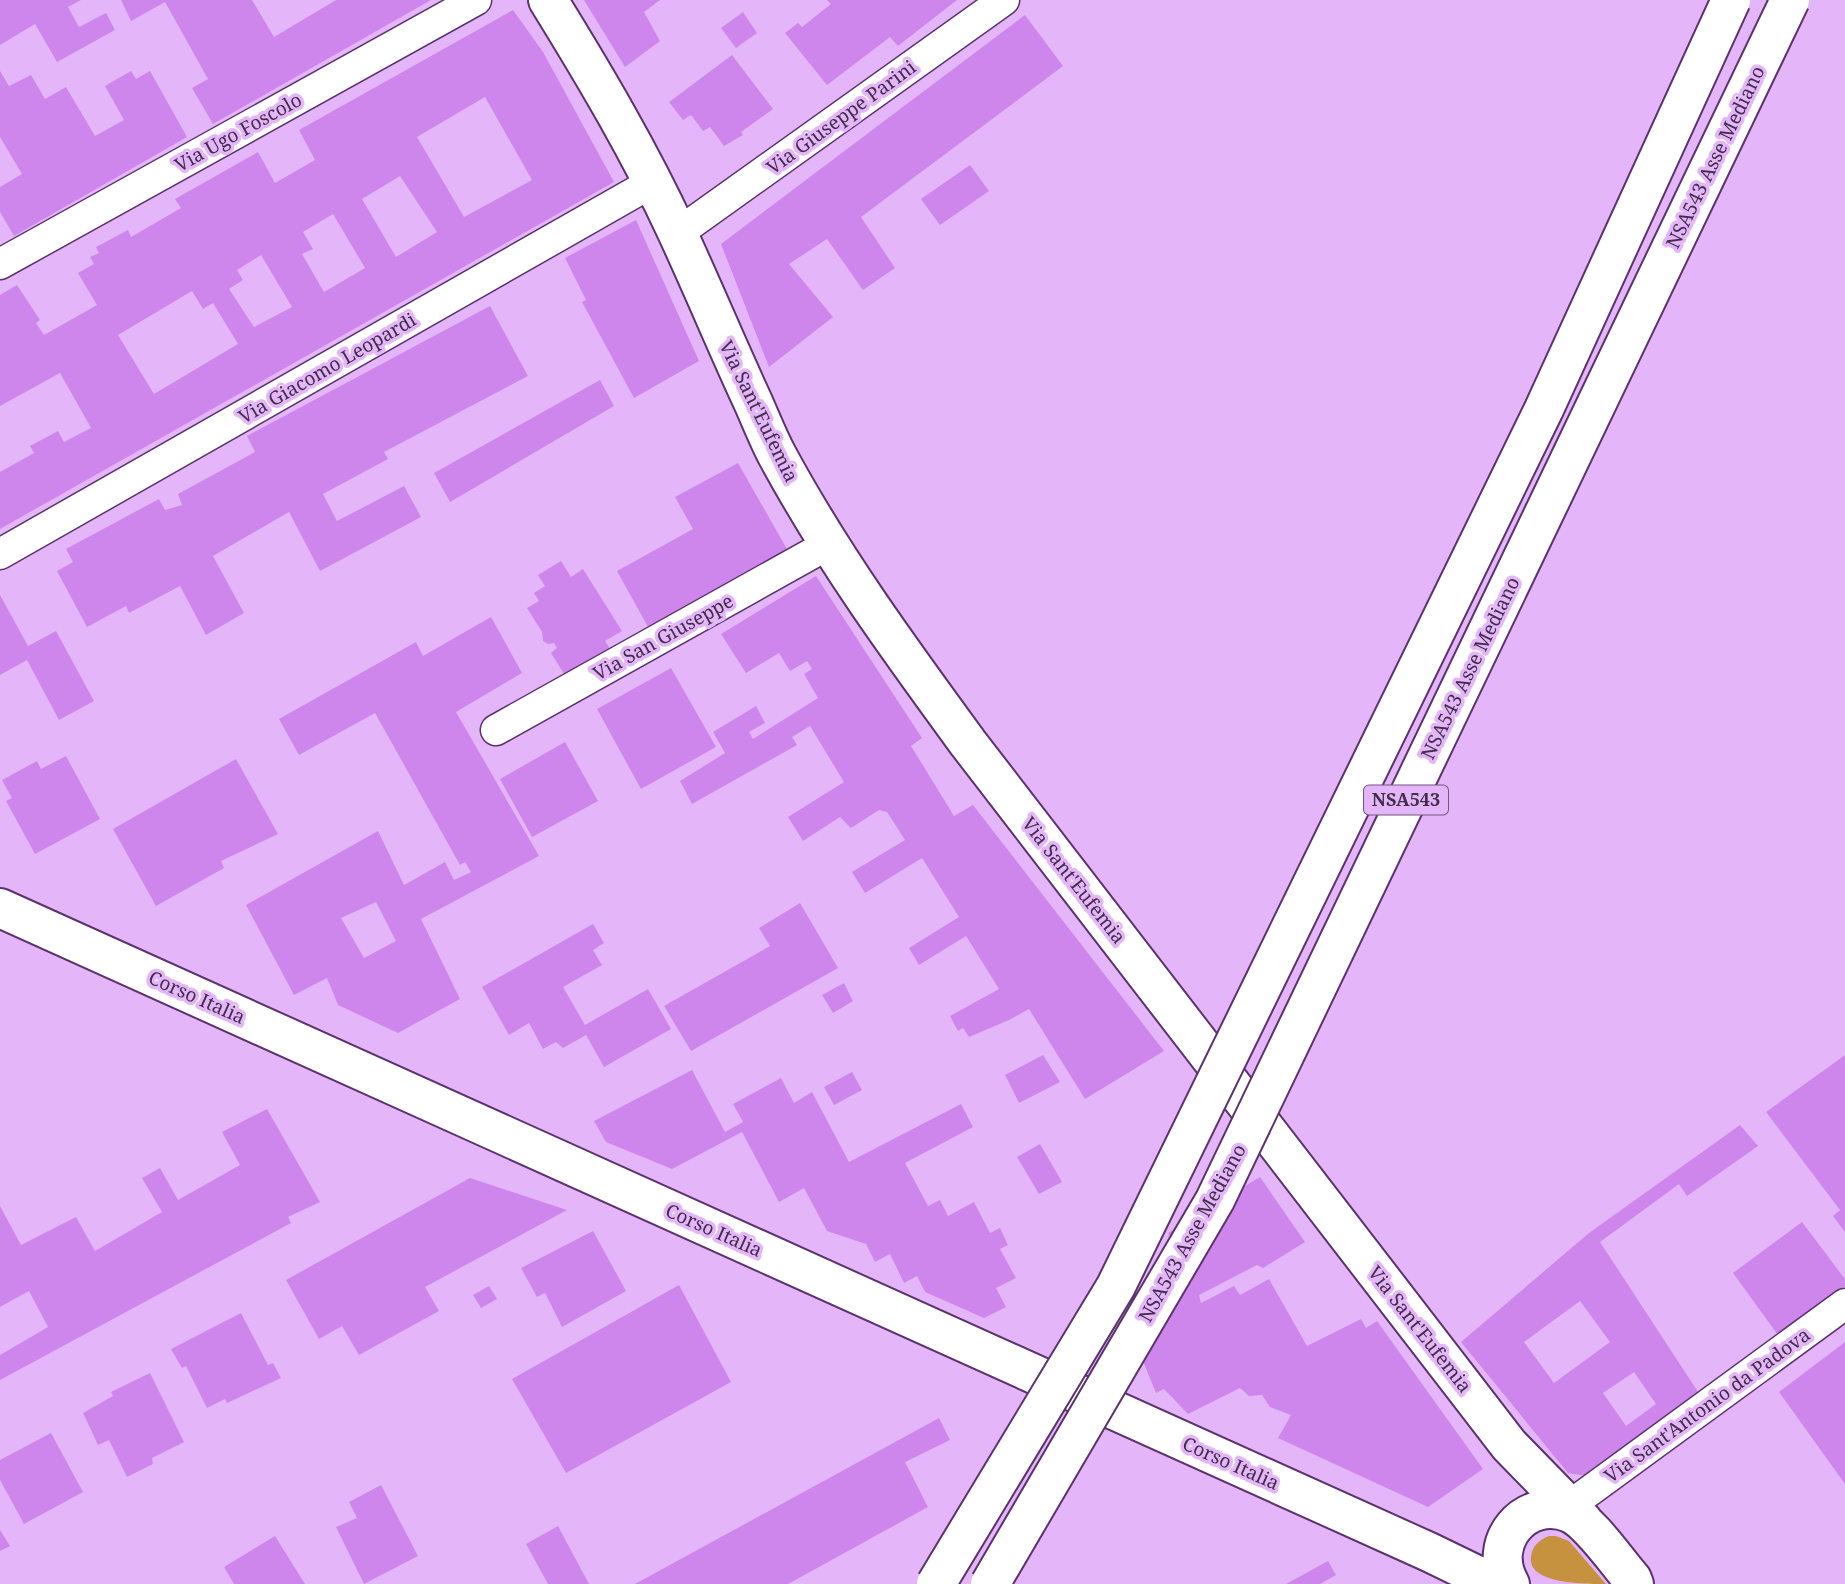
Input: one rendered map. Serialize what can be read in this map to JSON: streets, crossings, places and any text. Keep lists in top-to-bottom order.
{
  "streets": {
    "main road": [
      "NSA543 Asse Mediano",
      "Via Sant'Eufemia",
      "NSA543",
      "Corso Italia"
    ],
    "street": [
      "Via Giuseppe Parini",
      "Via Ugo Foscolo",
      "Via Giacomo Leopardi",
      "Via San Giuseppe",
      "Via Sant'Antonio da Padova"
    ]
  },
  "crossings": [
    ["Via Giuseppe Parini", "Via Sant'Eufemia"],
    ["Via Giacomo Leopardi", "Via Sant'Eufemia"],
    ["Via Sant'Eufemia", "Via San Giuseppe"],
    ["Via Sant'Eufemia", "Via Sant'Antonio da Padova"]
  ]
}
